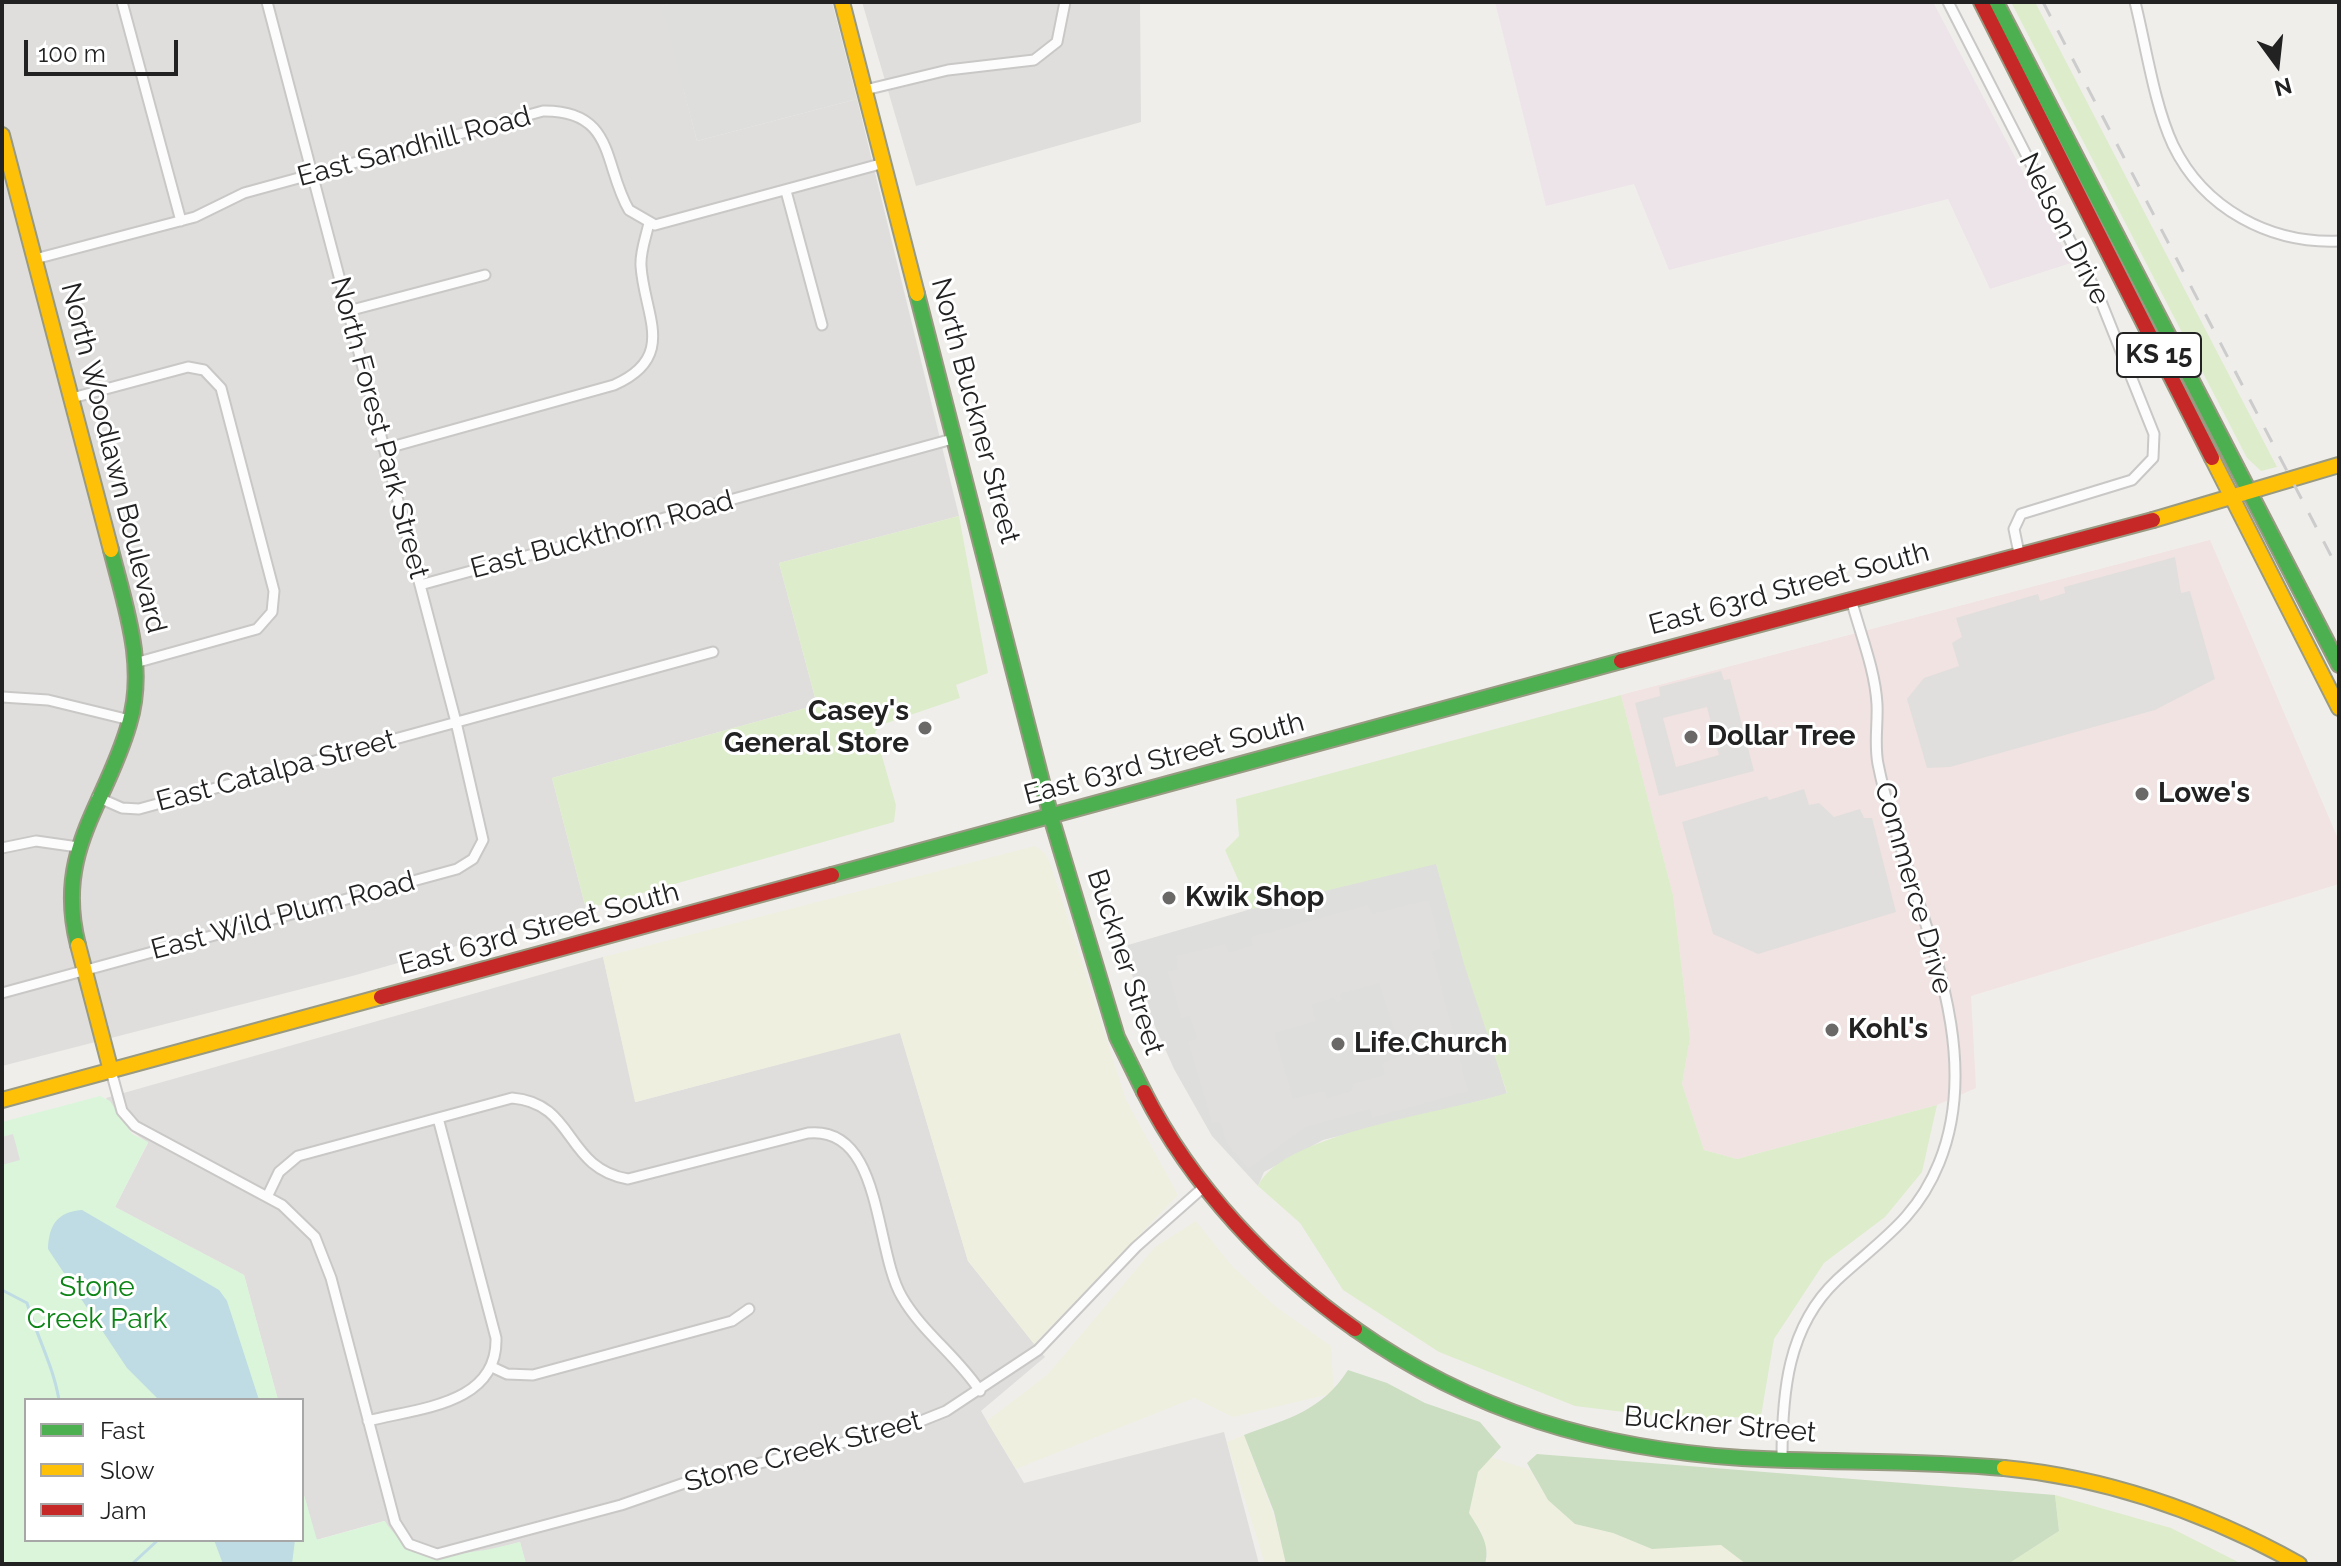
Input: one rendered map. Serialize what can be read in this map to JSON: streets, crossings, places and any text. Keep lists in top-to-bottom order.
{
  "streets": {
    "main road": [
      "KS 15",
      "North Buckner Street",
      "North Woodlawn Boulevard",
      "East 63rd Street South",
      "Buckner Street"
    ],
    "street": [
      "East Sandhill Road",
      "Nelson Drive",
      "North Forest Park Street",
      "East Buckthorn Road",
      "East Catalpa Street",
      "Commerce Drive",
      "East Wild Plum Road",
      "Stone Creek Street"
    ]
  },
  "crossings": [
    ["East Sandhill Road", "North Forest Park Street"],
    ["East Sandhill Road", "North Woodlawn Boulevard"],
    ["Nelson Drive", "East 63rd Street South"],
    ["KS 15", "East 63rd Street South"],
    ["North Buckner Street", "East Buckthorn Road"],
    ["North Buckner Street", "East 63rd Street South"],
    ["North Buckner Street", "Buckner Street"],
    ["North Forest Park Street", "East Buckthorn Road"],
    ["North Forest Park Street", "East Catalpa Street"],
    ["North Forest Park Street", "East Wild Plum Road"],
    ["North Woodlawn Boulevard", "East 63rd Street South"],
    ["North Woodlawn Boulevard", "East Catalpa Street"],
    ["North Woodlawn Boulevard", "East Wild Plum Road"],
    ["East 63rd Street South", "Commerce Drive"],
    ["Commerce Drive", "Buckner Street"],
    ["Buckner Street", "Stone Creek Street"]
  ],
  "parks": ["Stone Creek Park"],
  "places": [
    "Casey's General Store",
    "Dollar Tree",
    "Lowe's",
    "Kwik Shop",
    "Kohl's",
    "Life.Church"
  ],
  "legend": ["Fast", "Slow", "Jam"],
  "scale_bar": "100 m",
  "north": "bottom"
}
